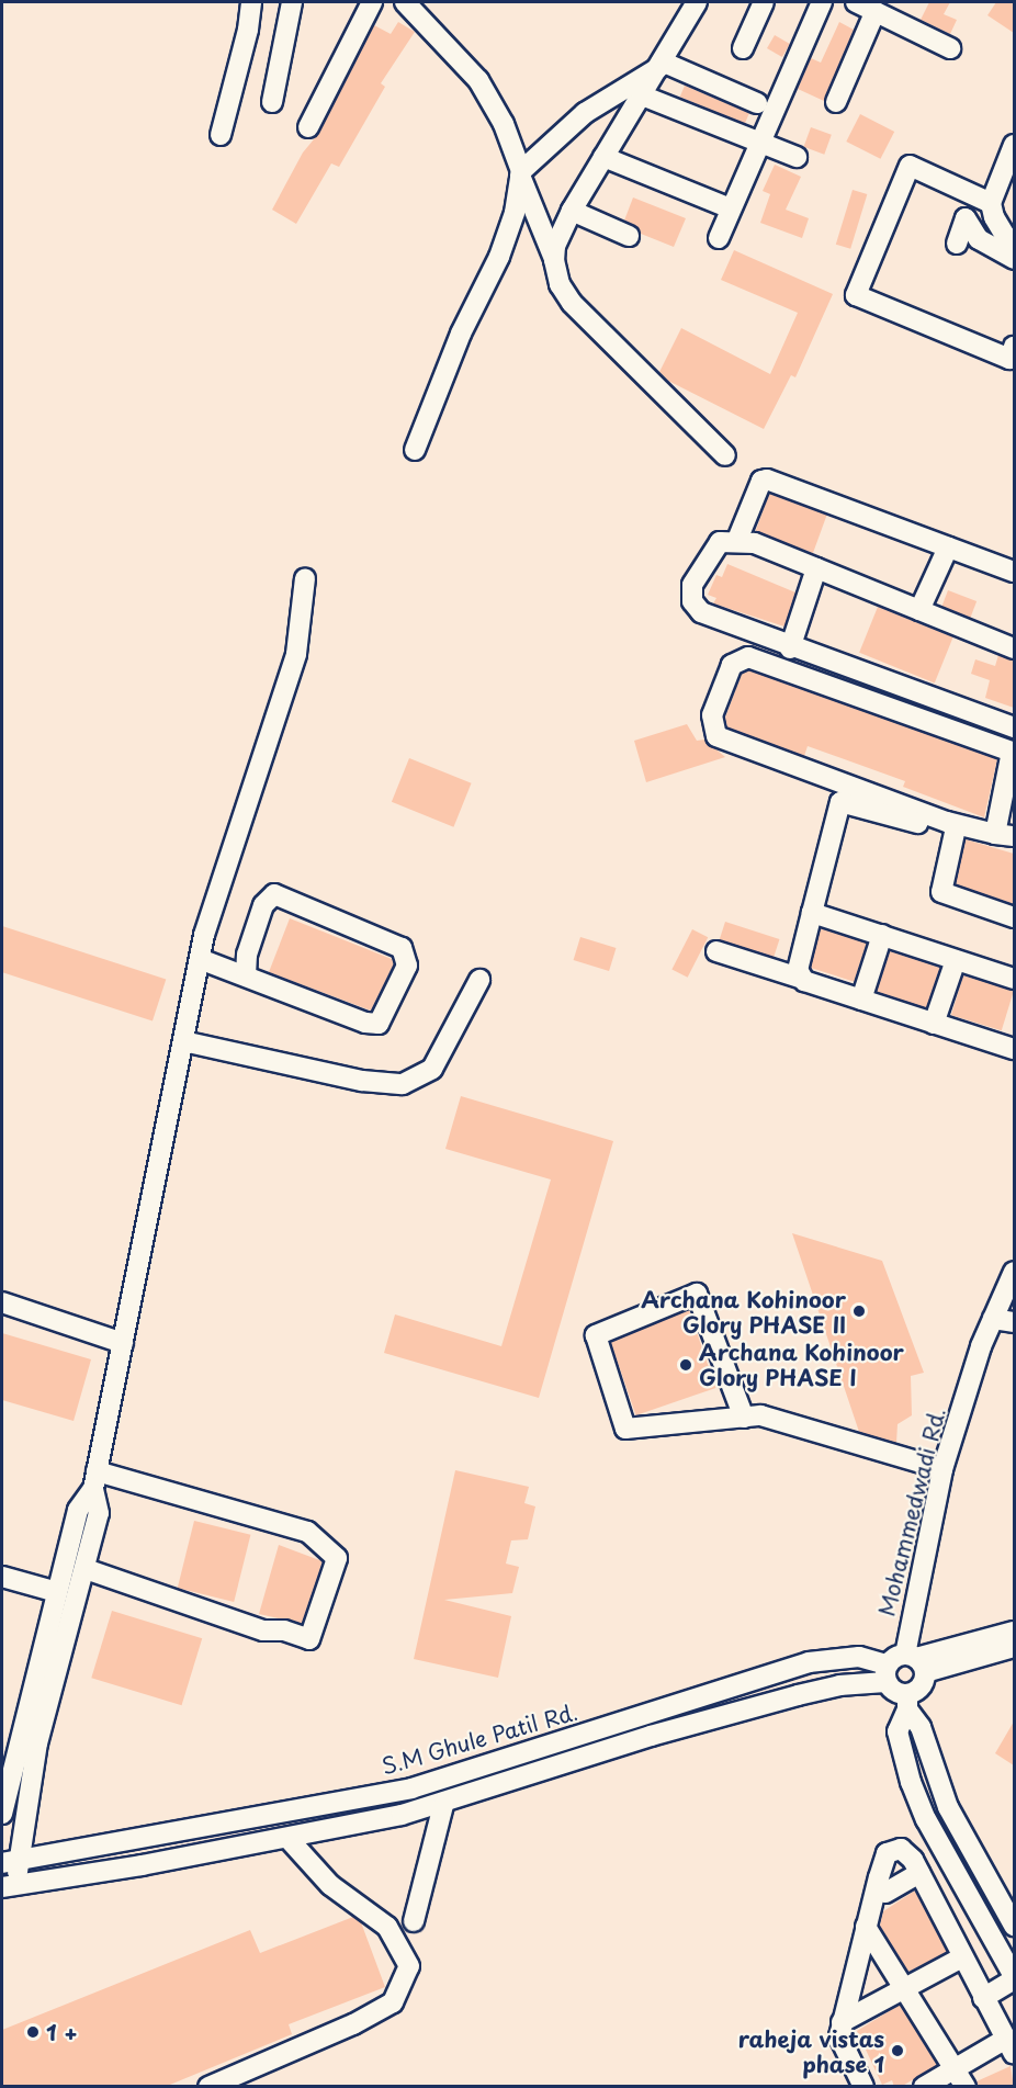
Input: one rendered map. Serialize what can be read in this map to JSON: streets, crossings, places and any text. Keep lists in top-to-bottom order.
{
  "streets": {
    "street": ["Mohammedwadi Rd.", "S.M Ghule Patil Rd."]
  },
  "places": [
    "Archana Kohinoor Glory PHASE II",
    "Archana Kohinoor Glory PHASE I",
    "1 +",
    "raheja vistas phase 1"
  ]
}
